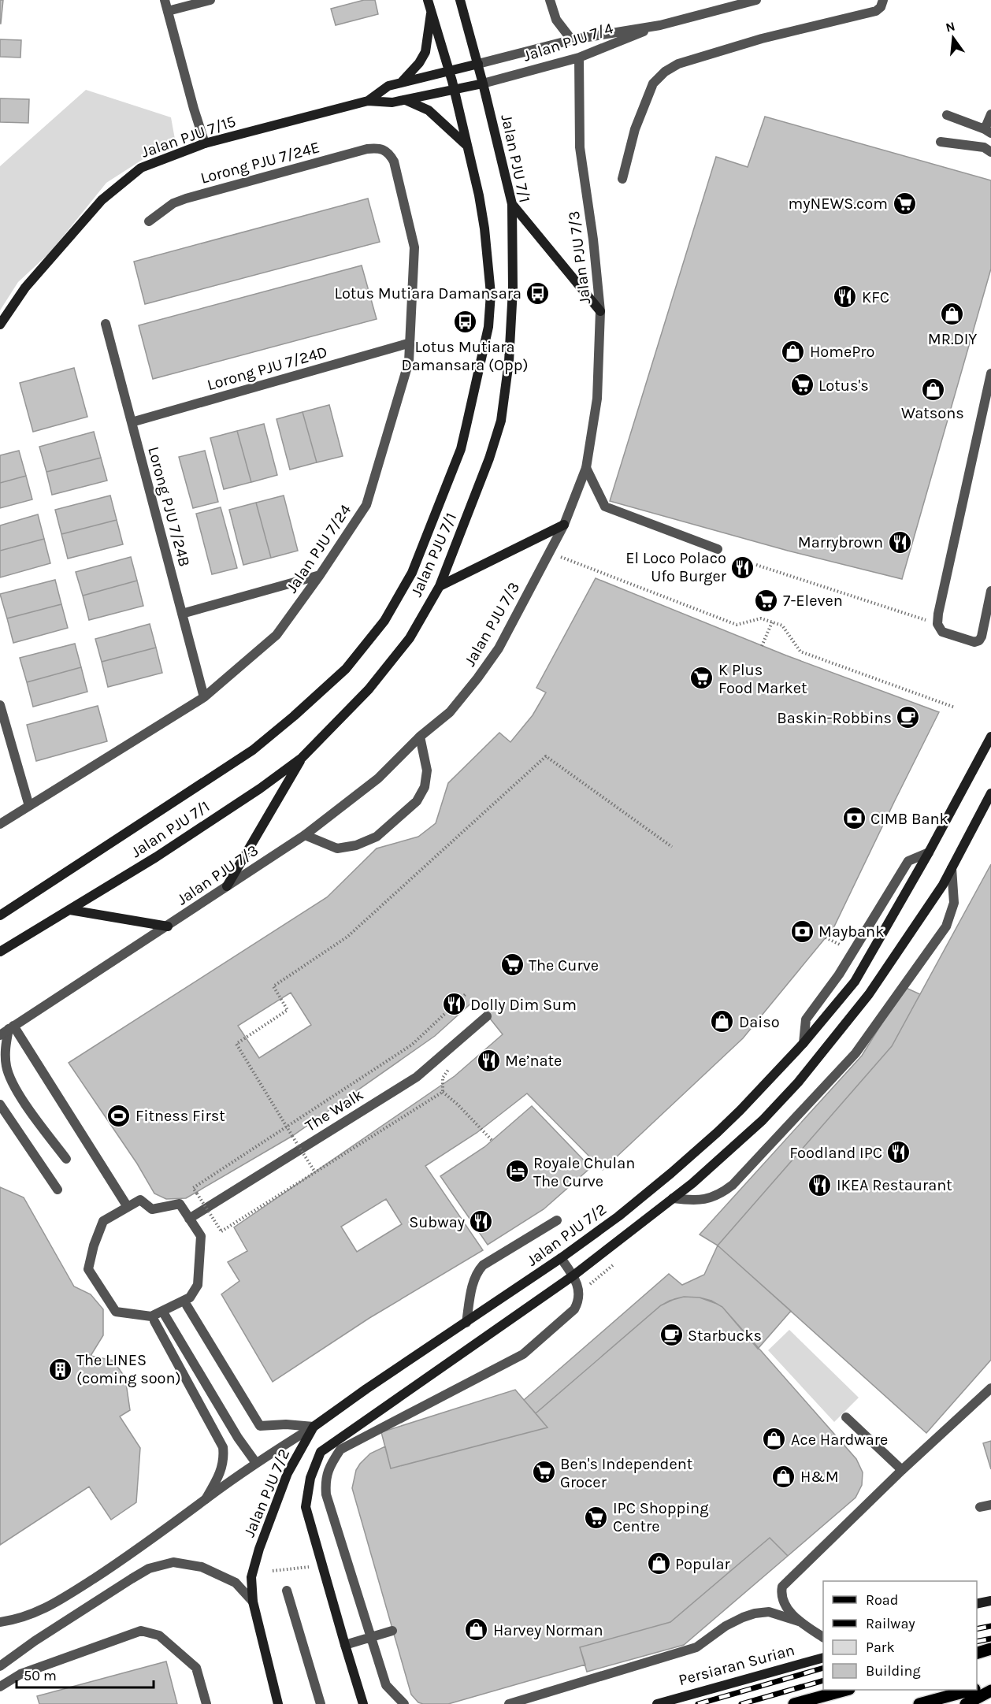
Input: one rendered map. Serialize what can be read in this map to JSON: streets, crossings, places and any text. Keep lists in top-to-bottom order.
{
  "streets": {
    "street": [
      "Jalan PJU 7/4",
      "Jalan PJU 7/15",
      "Jalan PJU 7/1",
      "Lorong PJU 7/24E",
      "Jalan PJU 7/3",
      "Lorong PJU 7/24D",
      "Lorong PJU 7/24B",
      "Jalan PJU 7/24",
      "The Walk",
      "Jalan PJU 7/2",
      "Persiaran Surian"
    ]
  },
  "crossings": [
    ["Jalan PJU 7/4", "Jalan PJU 7/15"],
    ["Jalan PJU 7/4", "Jalan PJU 7/1"],
    ["Jalan PJU 7/4", "Jalan PJU 7/3"],
    ["Jalan PJU 7/15", "Jalan PJU 7/1"],
    ["Lorong PJU 7/24E", "Jalan PJU 7/24"],
    ["Lorong PJU 7/24D", "Lorong PJU 7/24B"],
    ["Lorong PJU 7/24D", "Jalan PJU 7/24"],
    ["Lorong PJU 7/24B", "Jalan PJU 7/24"]
  ],
  "places": {
    "supermarket": [
      "myNEWS.com",
      "Lotus's",
      "7-Eleven",
      "K Plus Food Market",
      "The Curve",
      "Ben's Independent Grocer",
      "IPC Shopping Centre"
    ],
    "bus stop": ["Lotus Mutiara Damansara", "Lotus Mutiara Damansara (Opp)"],
    "restaurant": [
      "KFC",
      "Marrybrown",
      "El Loco Polaco Ufo Burger",
      "Dolly Dim Sum",
      "Me’nate",
      "Foodland IPC",
      "IKEA Restaurant",
      "Subway"
    ],
    "shop": [
      "MR.DIY",
      "HomePro",
      "Watsons",
      "Daiso",
      "Ace Hardware",
      "H&M",
      "Popular",
      "Harvey Norman"
    ],
    "cafe": ["Baskin-Robbins", "Starbucks"],
    "bank": ["CIMB Bank", "Maybank"],
    "sports": ["Fitness First"],
    "hotel": ["Royale Chulan The Curve"],
    "building": ["The LINES (coming soon)"]
  },
  "legend": [
    "Road",
    "Railway",
    "Park",
    "Building"
  ],
  "scale_bar": "50 m",
  "north": "top"
}
